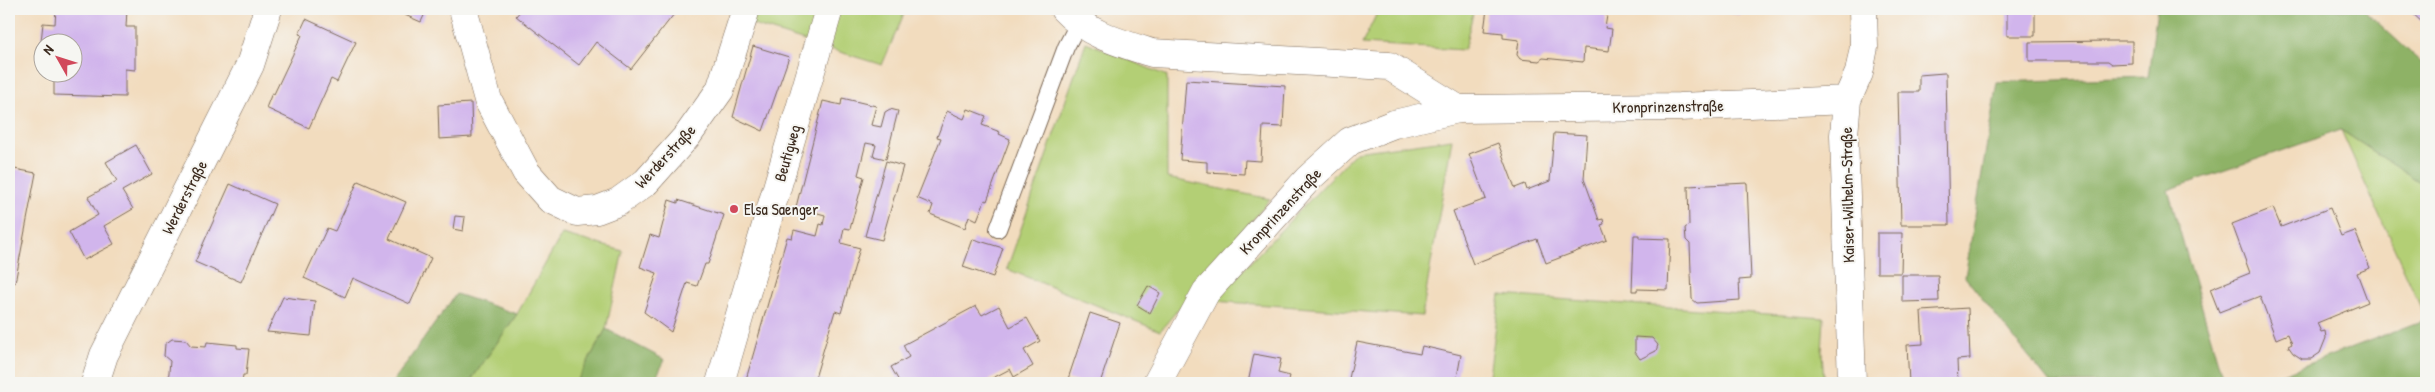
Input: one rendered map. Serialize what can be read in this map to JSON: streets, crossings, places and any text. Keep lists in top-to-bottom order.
{
  "streets": {
    "street": [
      "Kronprinzenstraße",
      "Beutigweg",
      "Werderstraße",
      "Kaiser-Wilhelm-Straße"
    ]
  },
  "crossings": [
    ["Kronprinzenstraße", "Kaiser-Wilhelm-Straße"]
  ],
  "places": ["Elsa Saenger"],
  "north": "top left"
}
